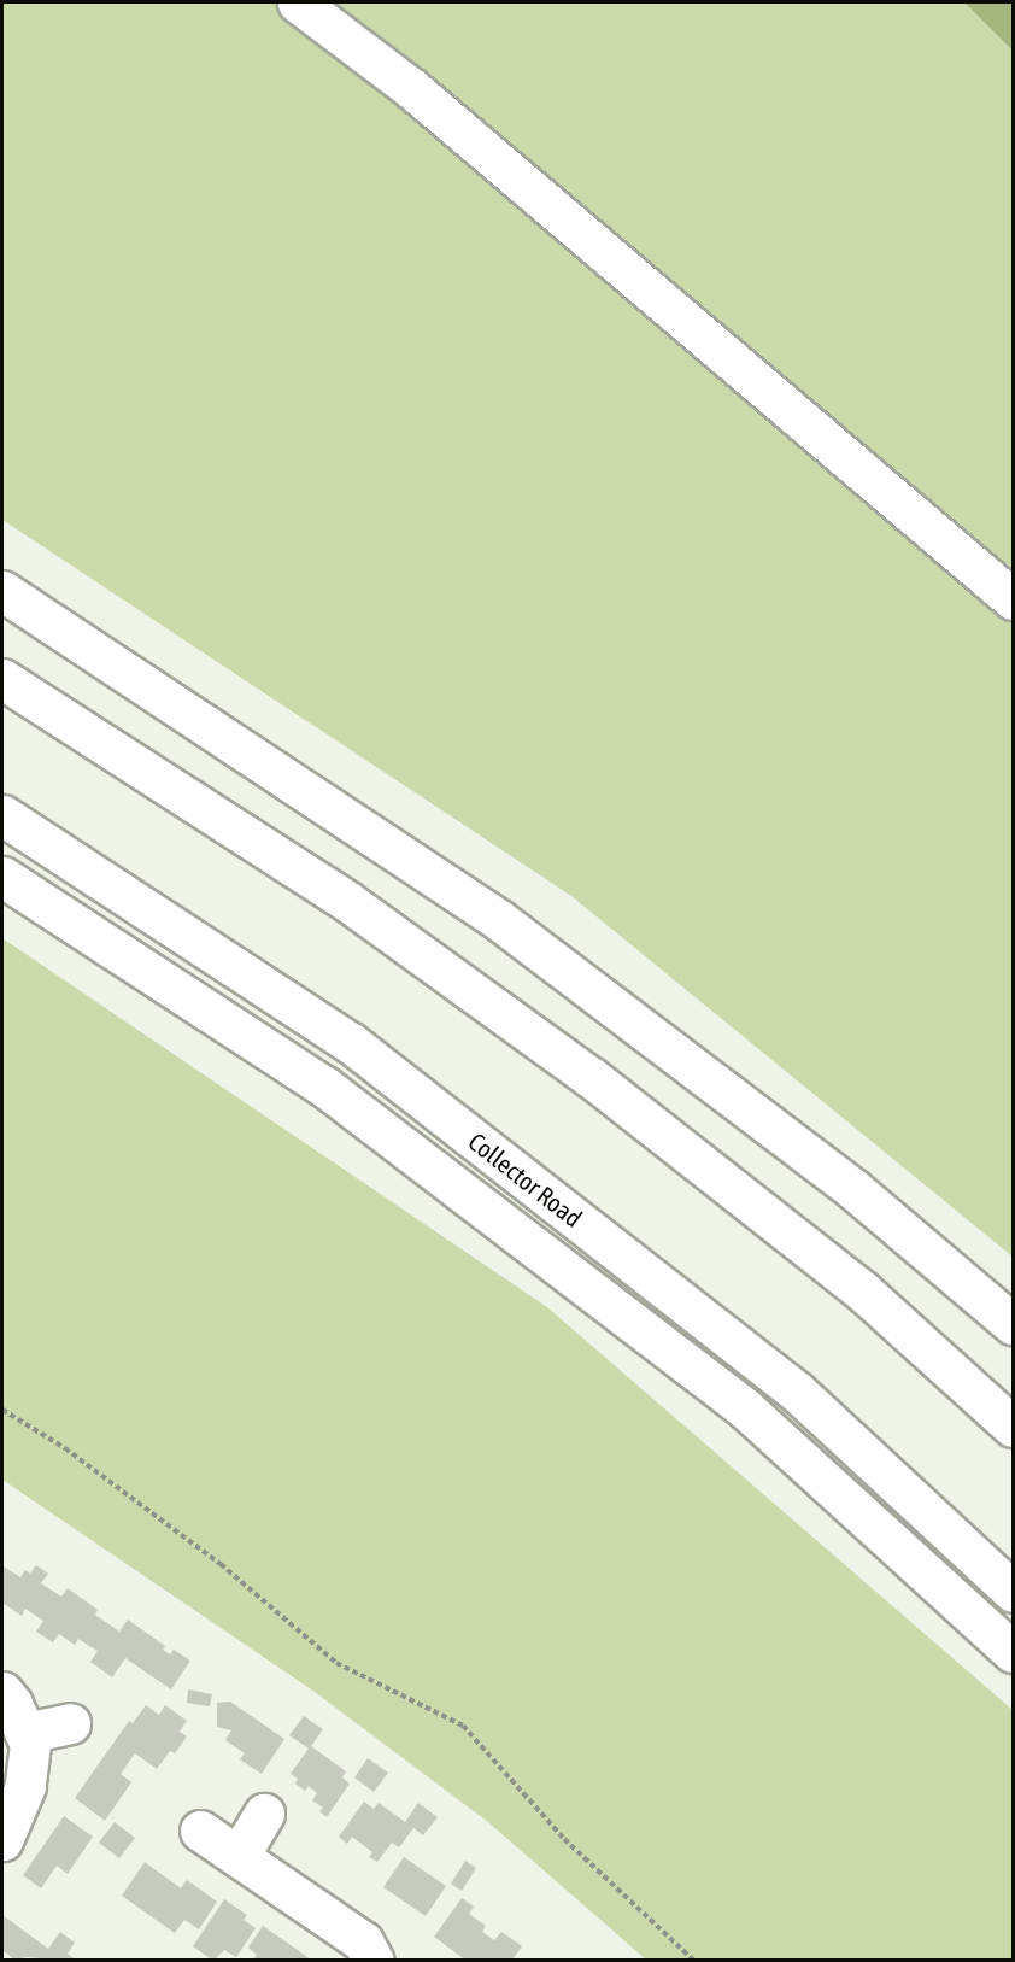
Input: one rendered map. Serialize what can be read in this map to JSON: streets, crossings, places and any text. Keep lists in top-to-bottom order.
{
  "streets": {
    "main road": ["Collector Road"]
  }
}
